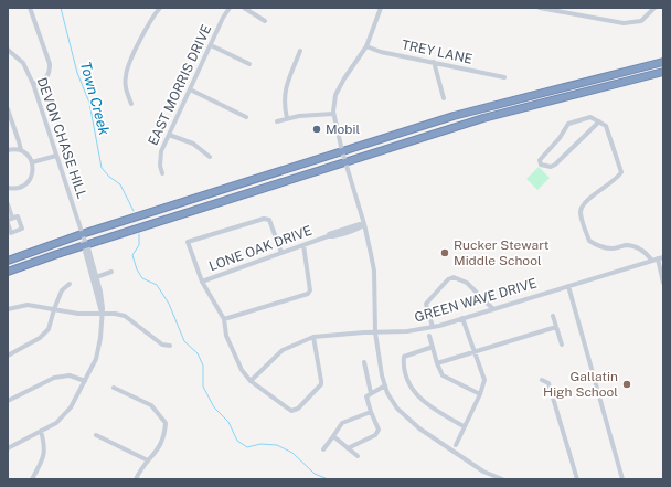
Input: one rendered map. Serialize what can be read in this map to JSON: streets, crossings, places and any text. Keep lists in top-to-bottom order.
{
  "streets": {
    "street": [
      "TREY LANE",
      "EAST MORRIS DRIVE",
      "DEVON CHASE HILL",
      "LONE OAK DRIVE",
      "GREEN WAVE DRIVE"
    ]
  },
  "water": ["Town Creek"],
  "places": ["Mobil", "Rucker Stewart Middle School", "Gallatin High School"]
}
